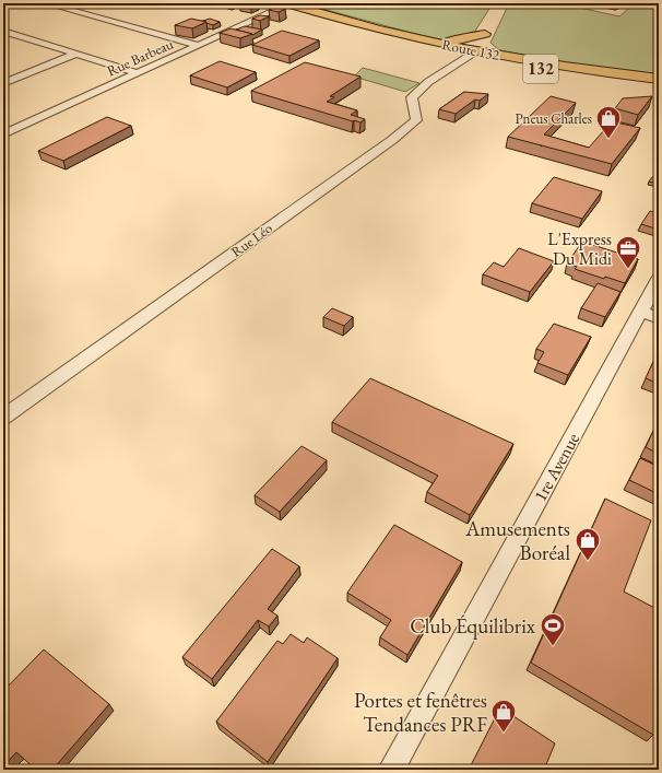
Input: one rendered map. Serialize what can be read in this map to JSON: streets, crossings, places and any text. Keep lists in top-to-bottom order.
{
  "streets": {
    "highway": ["Route 132", "132"],
    "street": ["Rue Barbeau", "Rue Léo", "1re Avenue"]
  },
  "crossings": [
    ["Route 132", "Rue Barbeau"],
    ["Route 132", "Rue Léo"]
  ],
  "places": {
    "shop": ["Pneus Charles", "Amusements Boréal", "Portes et fenêtres Tendances PRF"],
    "office": ["L'Express Du Midi"],
    "sports": ["Club Équilibrix"]
  }
}
